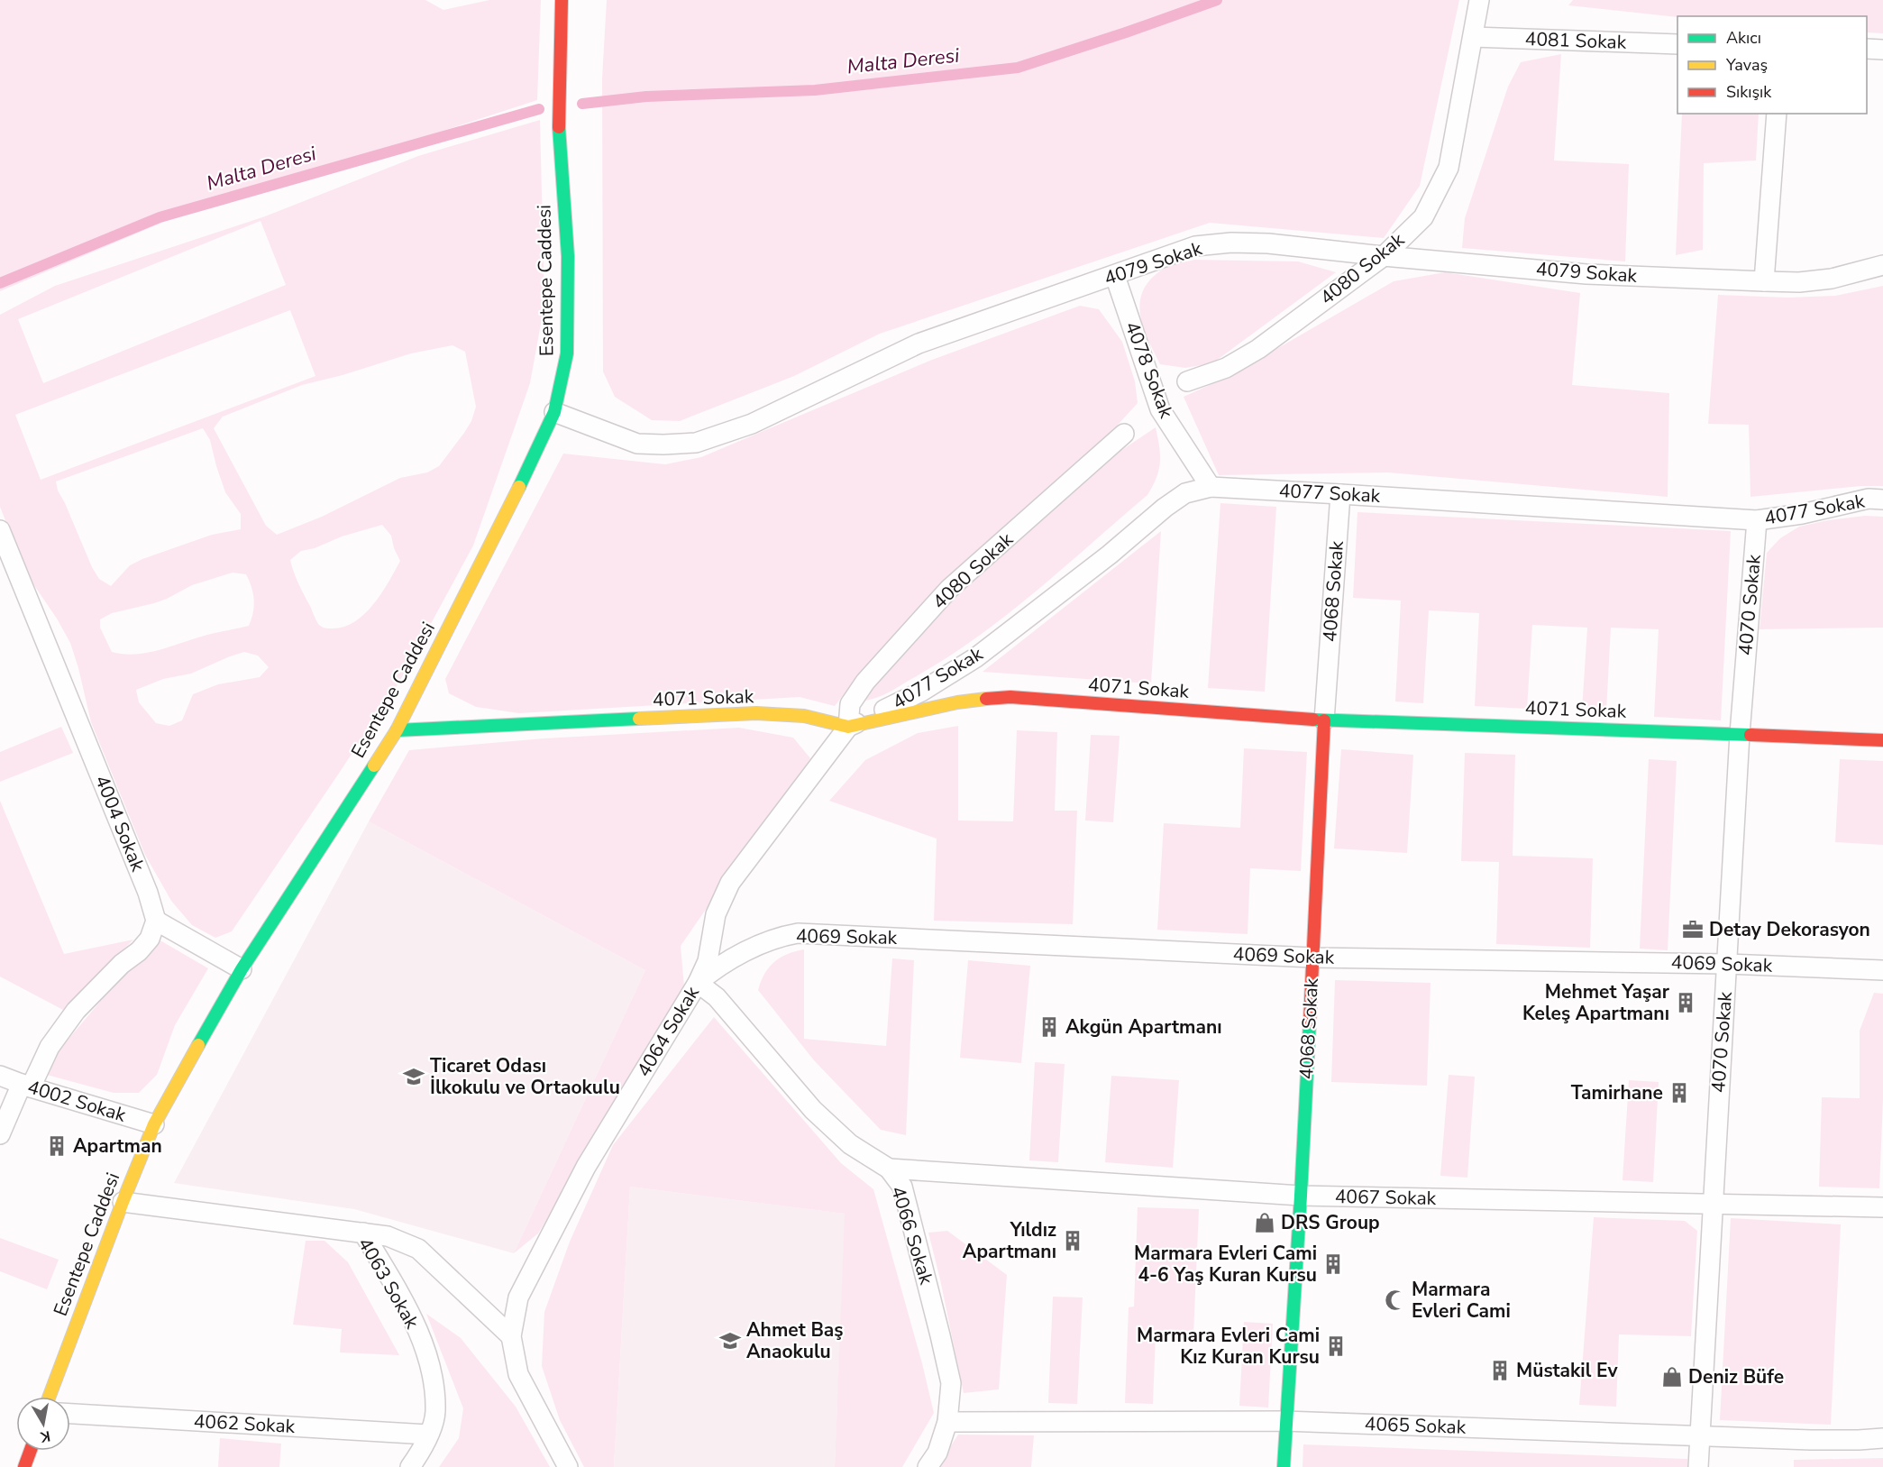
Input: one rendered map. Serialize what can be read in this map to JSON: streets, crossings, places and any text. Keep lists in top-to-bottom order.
{
  "streets": {
    "street": ["Esentepe Caddesi", "4068 Sokak", "4071 Sokak"],
    "lane": [
      "4081 Sokak",
      "4079 Sokak",
      "4080 Sokak",
      "4078 Sokak",
      "4077 Sokak",
      "4070 Sokak",
      "4004 Sokak",
      "4069 Sokak",
      "4064 Sokak",
      "4002 Sokak",
      "4067 Sokak",
      "4066 Sokak",
      "4063 Sokak",
      "4062 Sokak",
      "4065 Sokak"
    ]
  },
  "crossings": [
    ["4081 Sokak", "4080 Sokak"],
    ["4079 Sokak", "4080 Sokak"],
    ["4079 Sokak", "Esentepe Caddesi"],
    ["4079 Sokak", "4078 Sokak"],
    ["4080 Sokak", "4077 Sokak"],
    ["4080 Sokak", "4071 Sokak"],
    ["4080 Sokak", "4064 Sokak"],
    ["Esentepe Caddesi", "4071 Sokak"],
    ["Esentepe Caddesi", "4002 Sokak"],
    ["Esentepe Caddesi", "4063 Sokak"],
    ["4078 Sokak", "4077 Sokak"],
    ["4077 Sokak", "4068 Sokak"],
    ["4077 Sokak", "4070 Sokak"],
    ["4077 Sokak", "4071 Sokak"],
    ["4077 Sokak", "4064 Sokak"],
    ["4068 Sokak", "4071 Sokak"],
    ["4068 Sokak", "4069 Sokak"],
    ["4068 Sokak", "4067 Sokak"],
    ["4068 Sokak", "4065 Sokak"],
    ["4070 Sokak", "4071 Sokak"],
    ["4070 Sokak", "4069 Sokak"],
    ["4070 Sokak", "4067 Sokak"],
    ["4070 Sokak", "4065 Sokak"],
    ["4071 Sokak", "4064 Sokak"],
    ["4069 Sokak", "4064 Sokak"],
    ["4069 Sokak", "4066 Sokak"],
    ["4064 Sokak", "4066 Sokak"],
    ["4067 Sokak", "4066 Sokak"],
    ["4066 Sokak", "4065 Sokak"],
    ["4063 Sokak", "4062 Sokak"]
  ],
  "water": ["Malta Deresi"],
  "places": {
    "office": ["Detay Dekorasyon"],
    "building": [
      "Mehmet Yaşar Keleş Apartmanı",
      "Akgün Apartmanı",
      "Tamirhane",
      "Apartman",
      "Yıldız Apartmanı",
      "Marmara Evleri Cami 4-6 Yaş Kuran Kursu",
      "Marmara Evleri Cami Kız Kuran Kursu",
      "Müstakil Ev"
    ],
    "school or university": ["Ticaret Odası İlkokulu ve Ortaokulu", "Ahmet Baş Anaokulu"],
    "shop": ["DRS Group", "Deniz Büfe"],
    "mosque": ["Marmara Evleri Cami"]
  },
  "legend": ["Akıcı", "Yavaş", "Sıkışık"],
  "north": "bottom"
}
